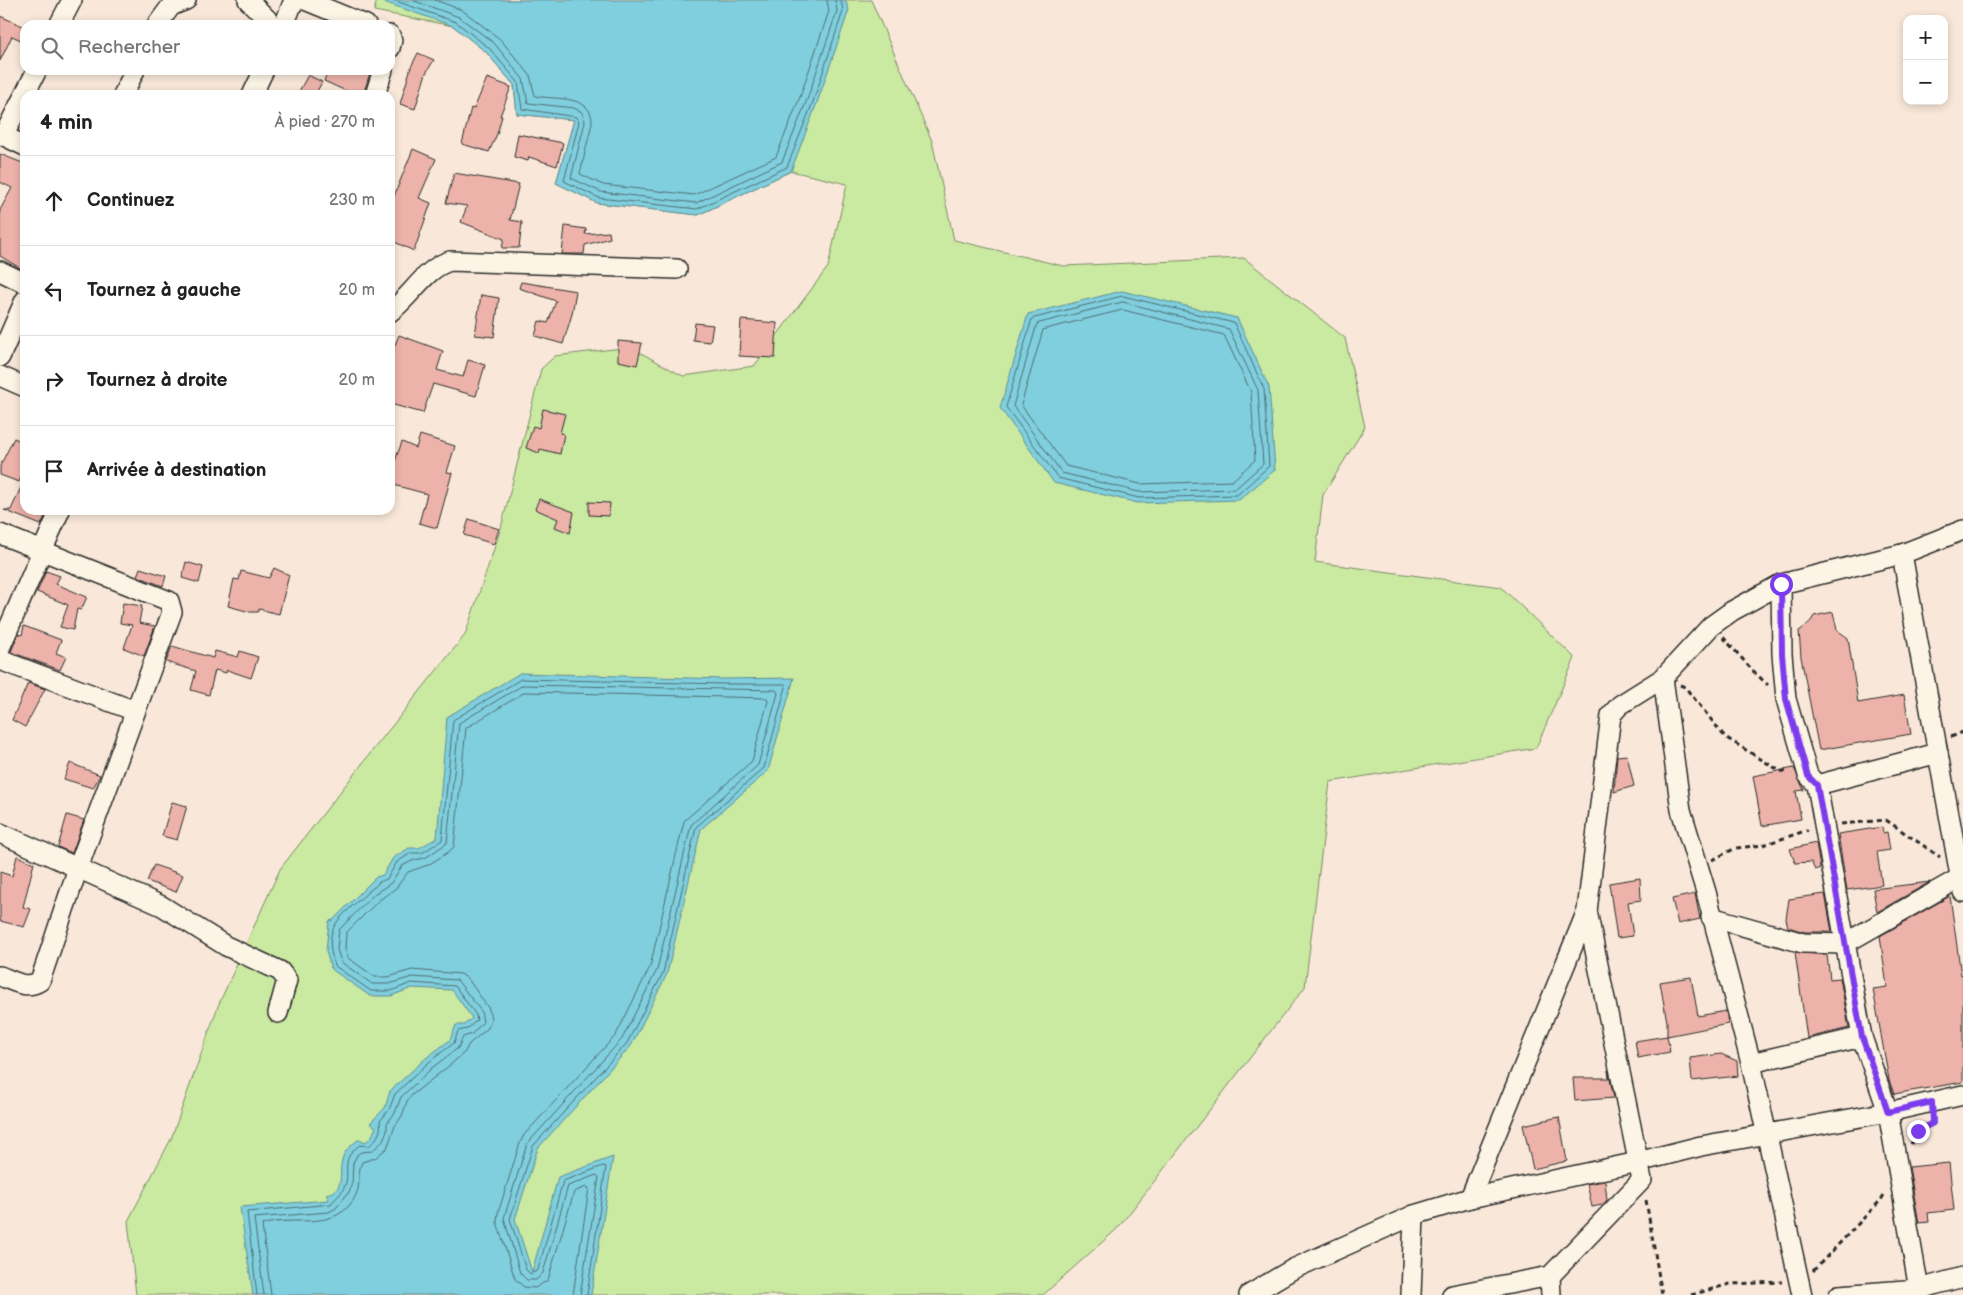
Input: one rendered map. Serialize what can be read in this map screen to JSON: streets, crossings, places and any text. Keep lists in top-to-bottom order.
{
  "page": {
    "map_buttons": ["+", "−"],
    "search": "Rechercher",
    "heading": ["4 min", "À pied · 270 m"],
    "list": [
      ["Continuez", "230 m"],
      ["Tournez à gauche", "20 m"],
      ["Tournez à droite", "20 m"],
      "Arrivée à destination"
    ]
  }
}
